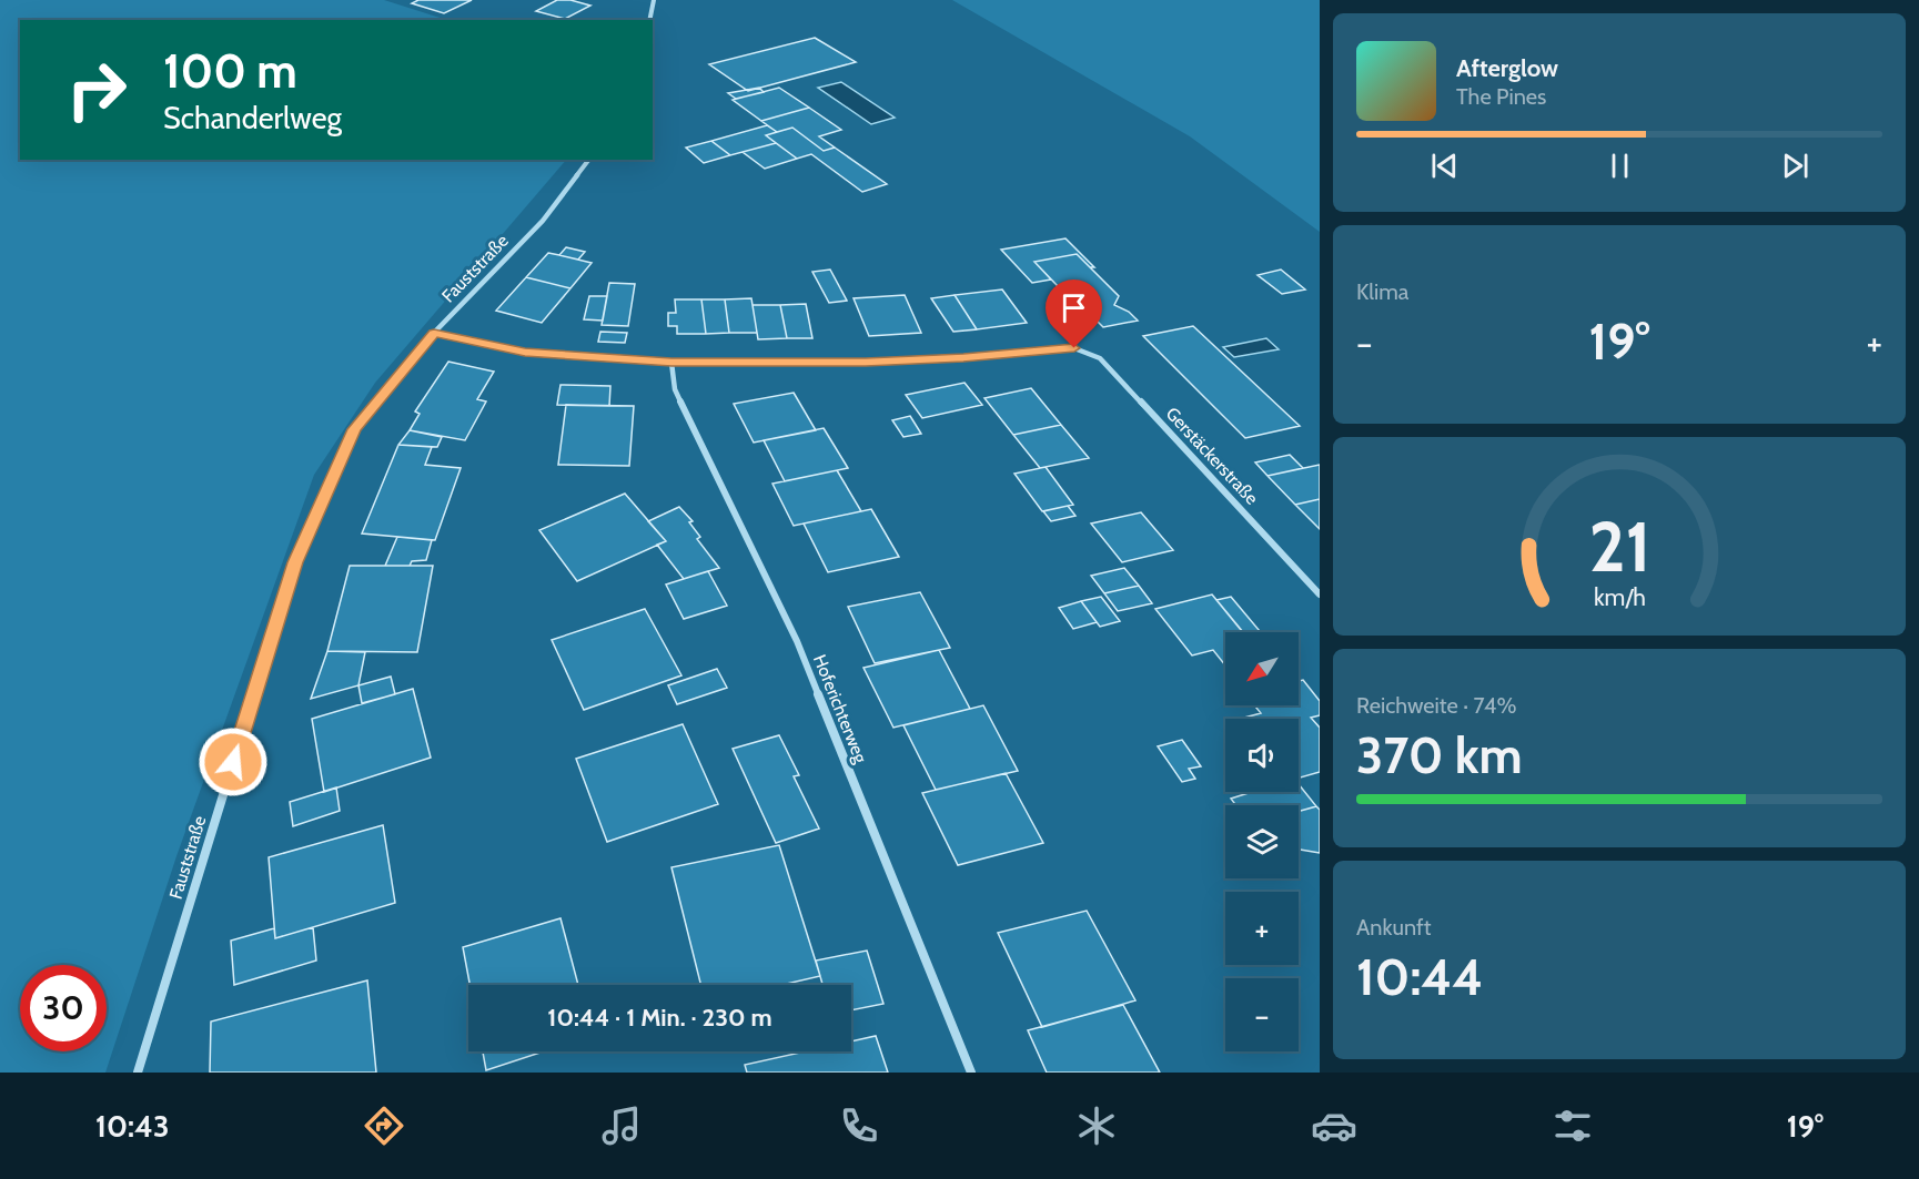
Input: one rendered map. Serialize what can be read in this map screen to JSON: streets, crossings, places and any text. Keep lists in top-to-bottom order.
{
  "streets": {
    "street": ["Fauststraße", "Gerstäckerstraße", "Hoferichterweg"]
  },
  "crossings": [
    ["Gerstäckerstraße", "Hoferichterweg"]
  ],
  "north": "bottom left",
  "page": {
    "turn": ["100 m", "Schanderlweg"],
    "song": ["Afterglow", "The Pines"],
    "tile": [
      "Klima",
      ["Reichweite · 74%", "370 km"],
      ["Ankunft", "10:44"]
    ],
    "heat": ["−", "19°", "+"],
    "map_buttons": ["+", "−"],
    "limit": "30",
    "trip": "10:44 · 1 Min. · 230 m",
    "tabs": ["10:43", "19°"],
    "gauge": ["21", "km/h"]
  }
}
